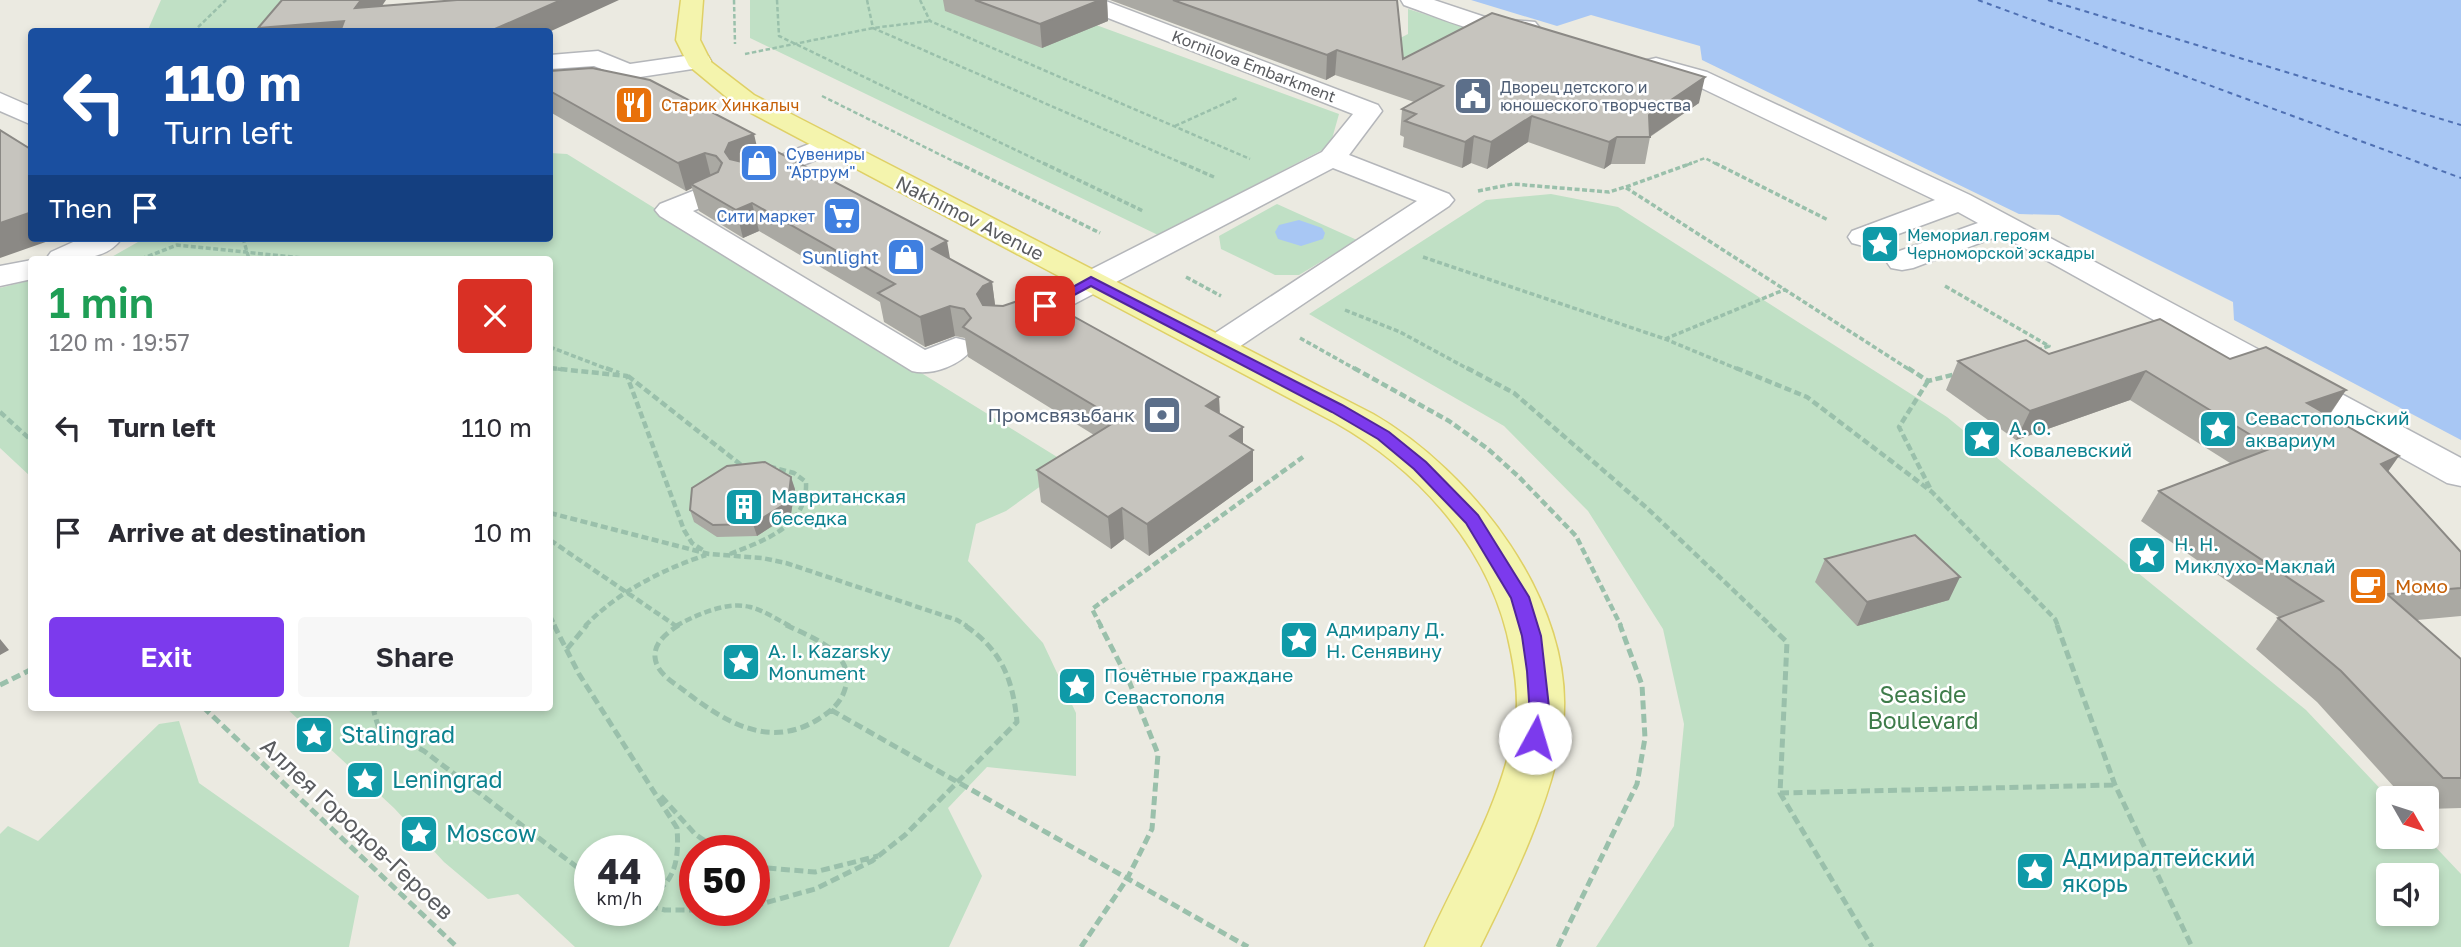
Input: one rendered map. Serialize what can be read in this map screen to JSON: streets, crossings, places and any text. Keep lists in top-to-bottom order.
{
  "streets": {
    "main road": ["Nakhimov Avenue"],
    "street": ["Kornilova Embarkment"],
    "path": ["Аллея Городов-Героев"]
  },
  "parks": ["Seaside Boulevard"],
  "places": {
    "public building": ["Дворец детского и юношеского творчества"],
    "restaurant": ["Старик Хинкалыч"],
    "shop": ["Сувениры \"Артрум\"", "Sunlight"],
    "supermarket": ["Сити маркет"],
    "place": [
      "Мемориал героям Черноморской эскадры",
      "Севастопольский аквариум",
      "А. О. Ковалевский",
      "Н. Н. Миклухо-Маклай",
      "Адмиралу Д. Н. Сенявину",
      "A. I. Kazarsky Monument",
      "Почётные граждане Севастополя",
      "Stalingrad",
      "Leningrad",
      "Moscow",
      "Адмиралтейский якорь"
    ],
    "bank": ["Промсвязьбанк"],
    "building": ["Мавританская беседка"],
    "cafe": ["Момо"]
  },
  "north": "bottom right",
  "page": {
    "turn": ["110 m", "Turn left"],
    "then": "Then",
    "heading": ["1 min", "120 m · 19:57"],
    "list": [
      {
        "name": "Turn left",
        "value": "110 m"
      },
      {
        "name": "Arrive at destination",
        "value": "10 m"
      }
    ],
    "buttons": ["Exit", "Share"],
    "speed": "44 km/h",
    "limit": "50"
  }
}
